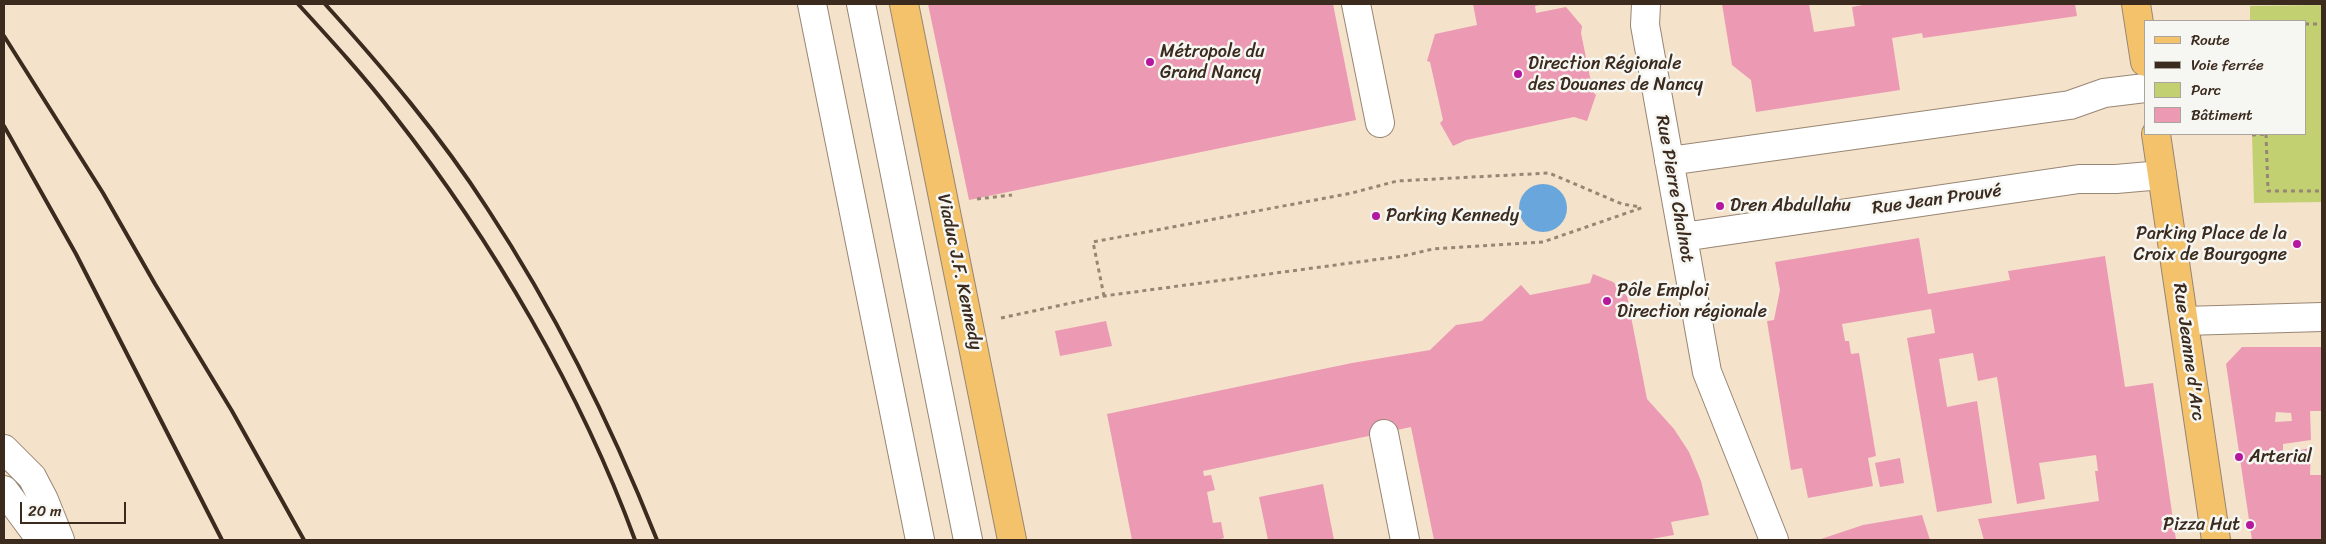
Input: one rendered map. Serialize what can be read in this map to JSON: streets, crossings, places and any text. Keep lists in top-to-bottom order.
{
  "streets": {
    "main road": ["Viaduc J.F. Kennedy", "Rue Jeanne d'Arc"],
    "street": ["Rue Pierre Chalnot", "Rue Jean Prouvé"]
  },
  "crossings": [
    ["Rue Pierre Chalnot", "Rue Jean Prouvé"],
    ["Rue Jean Prouvé", "Rue Jeanne d'Arc"]
  ],
  "places": [
    "Métropole du Grand Nancy",
    "Direction Régionale des Douanes de Nancy",
    "Dren Abdullahu",
    "Parking Kennedy",
    "Parking Place de la Croix de Bourgogne",
    "Pôle Emploi Direction régionale",
    "Arterial",
    "Pizza Hut"
  ],
  "legend": [
    "Route",
    "Voie ferrée",
    "Parc",
    "Bâtiment"
  ],
  "scale_bar": "20 m"
}
